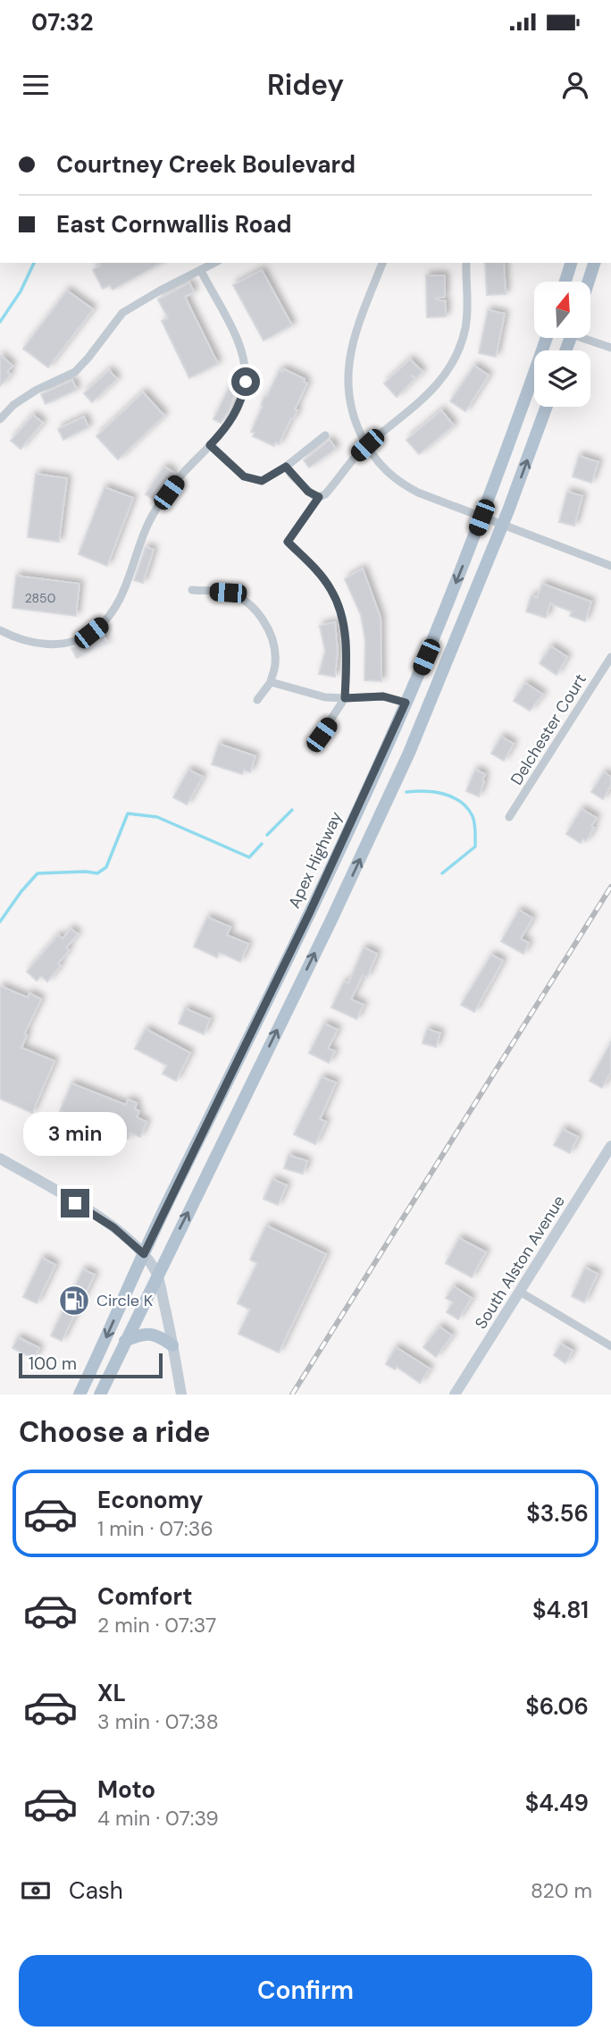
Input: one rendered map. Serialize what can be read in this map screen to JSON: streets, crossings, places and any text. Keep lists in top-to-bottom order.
{
  "streets": {
    "main road": ["Apex Highway"],
    "street": ["Delchester Court", "South Alston Avenue"]
  },
  "places": {
    "fuel station": ["Circle K"]
  },
  "house_numbers": ["2850"],
  "scale_bar": "100 m",
  "north": "top",
  "page": {
    "status": "07:32",
    "header": "Ridey",
    "banner": ["Courtney Creek Boulevard", "East Cornwallis Road"],
    "bubble": "3 min",
    "scale": "100 m",
    "heading": "Choose a ride",
    "list": [
      {
        "name": "Economy",
        "note": "1 min · 07:36",
        "value": "$3.56"
      },
      {
        "name": "Comfort",
        "note": "2 min · 07:37",
        "value": "$4.81"
      },
      {
        "name": "XL",
        "note": "3 min · 07:38",
        "value": "$6.06"
      },
      {
        "name": "Moto",
        "note": "4 min · 07:39",
        "value": "$4.49"
      }
    ],
    "pay": ["Cash", "820 m"],
    "buttons": "Confirm"
  }
}
